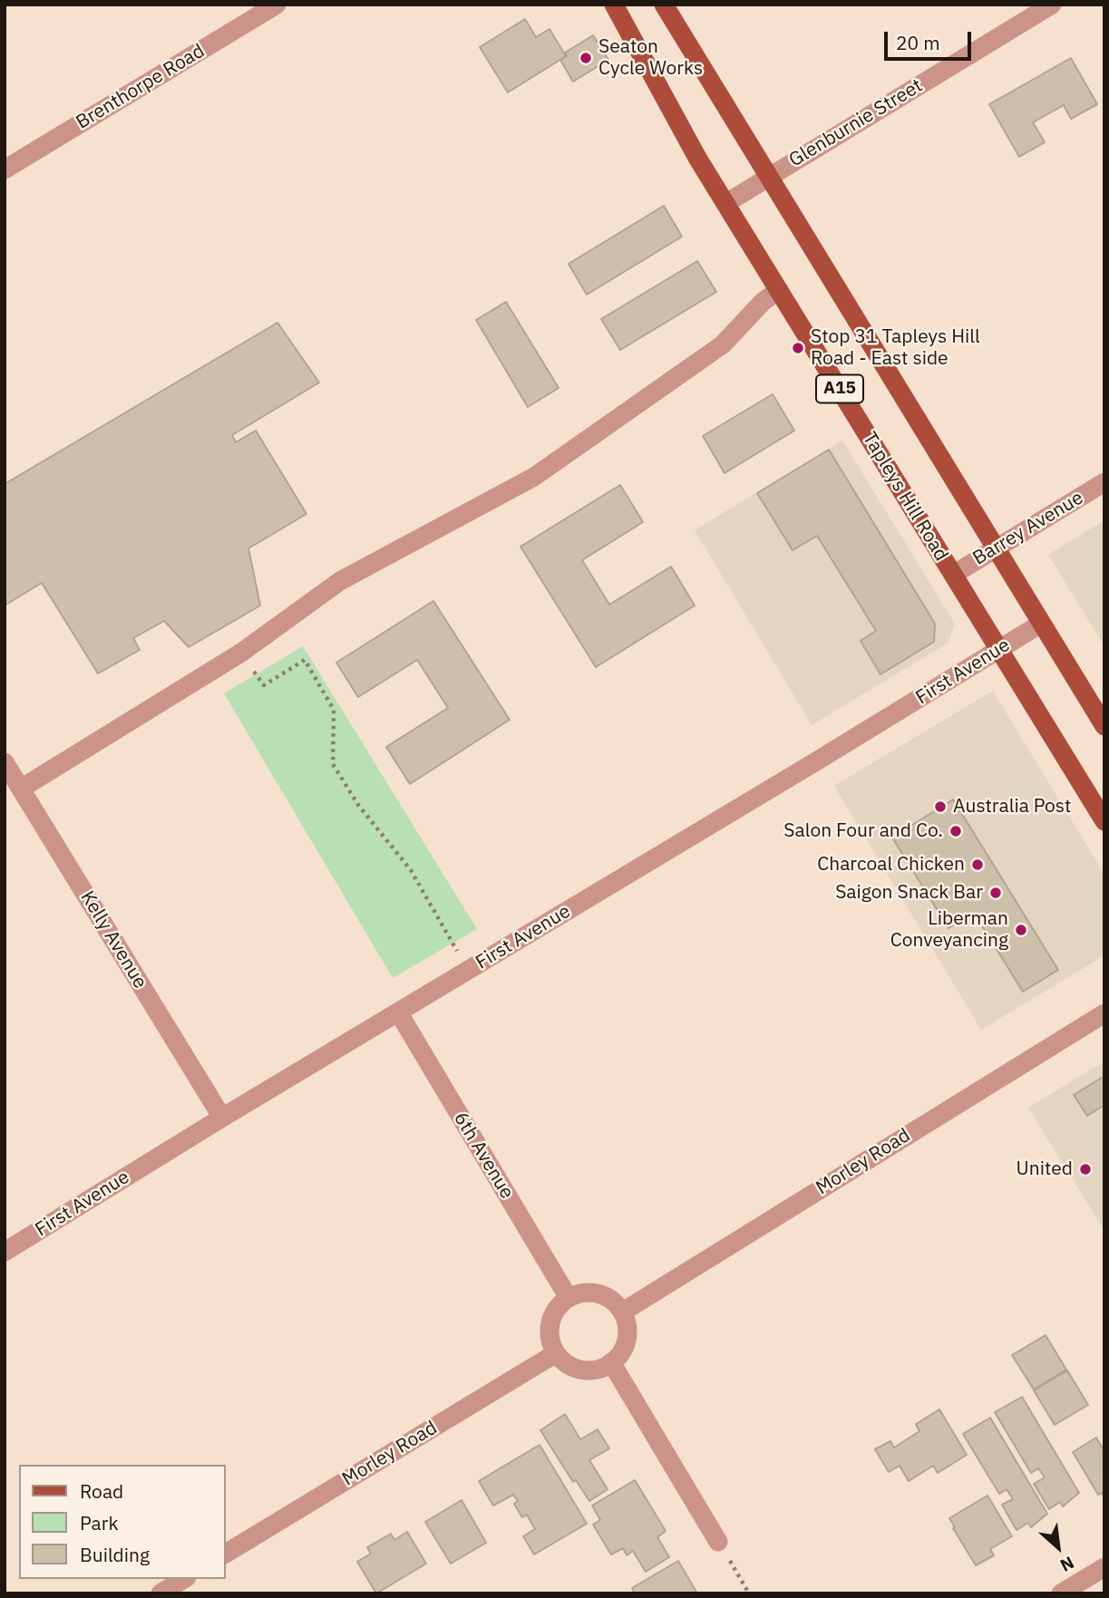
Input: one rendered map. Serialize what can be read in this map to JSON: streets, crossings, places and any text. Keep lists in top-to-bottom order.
{
  "streets": {
    "main road": ["A15", "Tapleys Hill Road"],
    "street": [
      "Brenthorpe Road",
      "Glenburnie Street",
      "Barrey Avenue",
      "First Avenue",
      "Kelly Avenue",
      "6th Avenue",
      "Morley Road"
    ]
  },
  "crossings": [
    ["Glenburnie Street", "A15"],
    ["Glenburnie Street", "Tapleys Hill Road"],
    ["A15", "Barrey Avenue"],
    ["A15", "First Avenue"],
    ["Tapleys Hill Road", "Barrey Avenue"],
    ["Tapleys Hill Road", "First Avenue"],
    ["First Avenue", "Kelly Avenue"],
    ["First Avenue", "6th Avenue"],
    ["6th Avenue", "Morley Road"]
  ],
  "places": [
    "Seaton Cycle Works",
    "Stop 31 Tapleys Hill Road - East side",
    "Australia Post",
    "Salon Four and Co.",
    "Charcoal Chicken",
    "Saigon Snack Bar",
    "Liberman Conveyancing",
    "United"
  ],
  "legend": ["Road", "Park", "Building"],
  "scale_bar": "20 m",
  "north": "bottom right"
}
